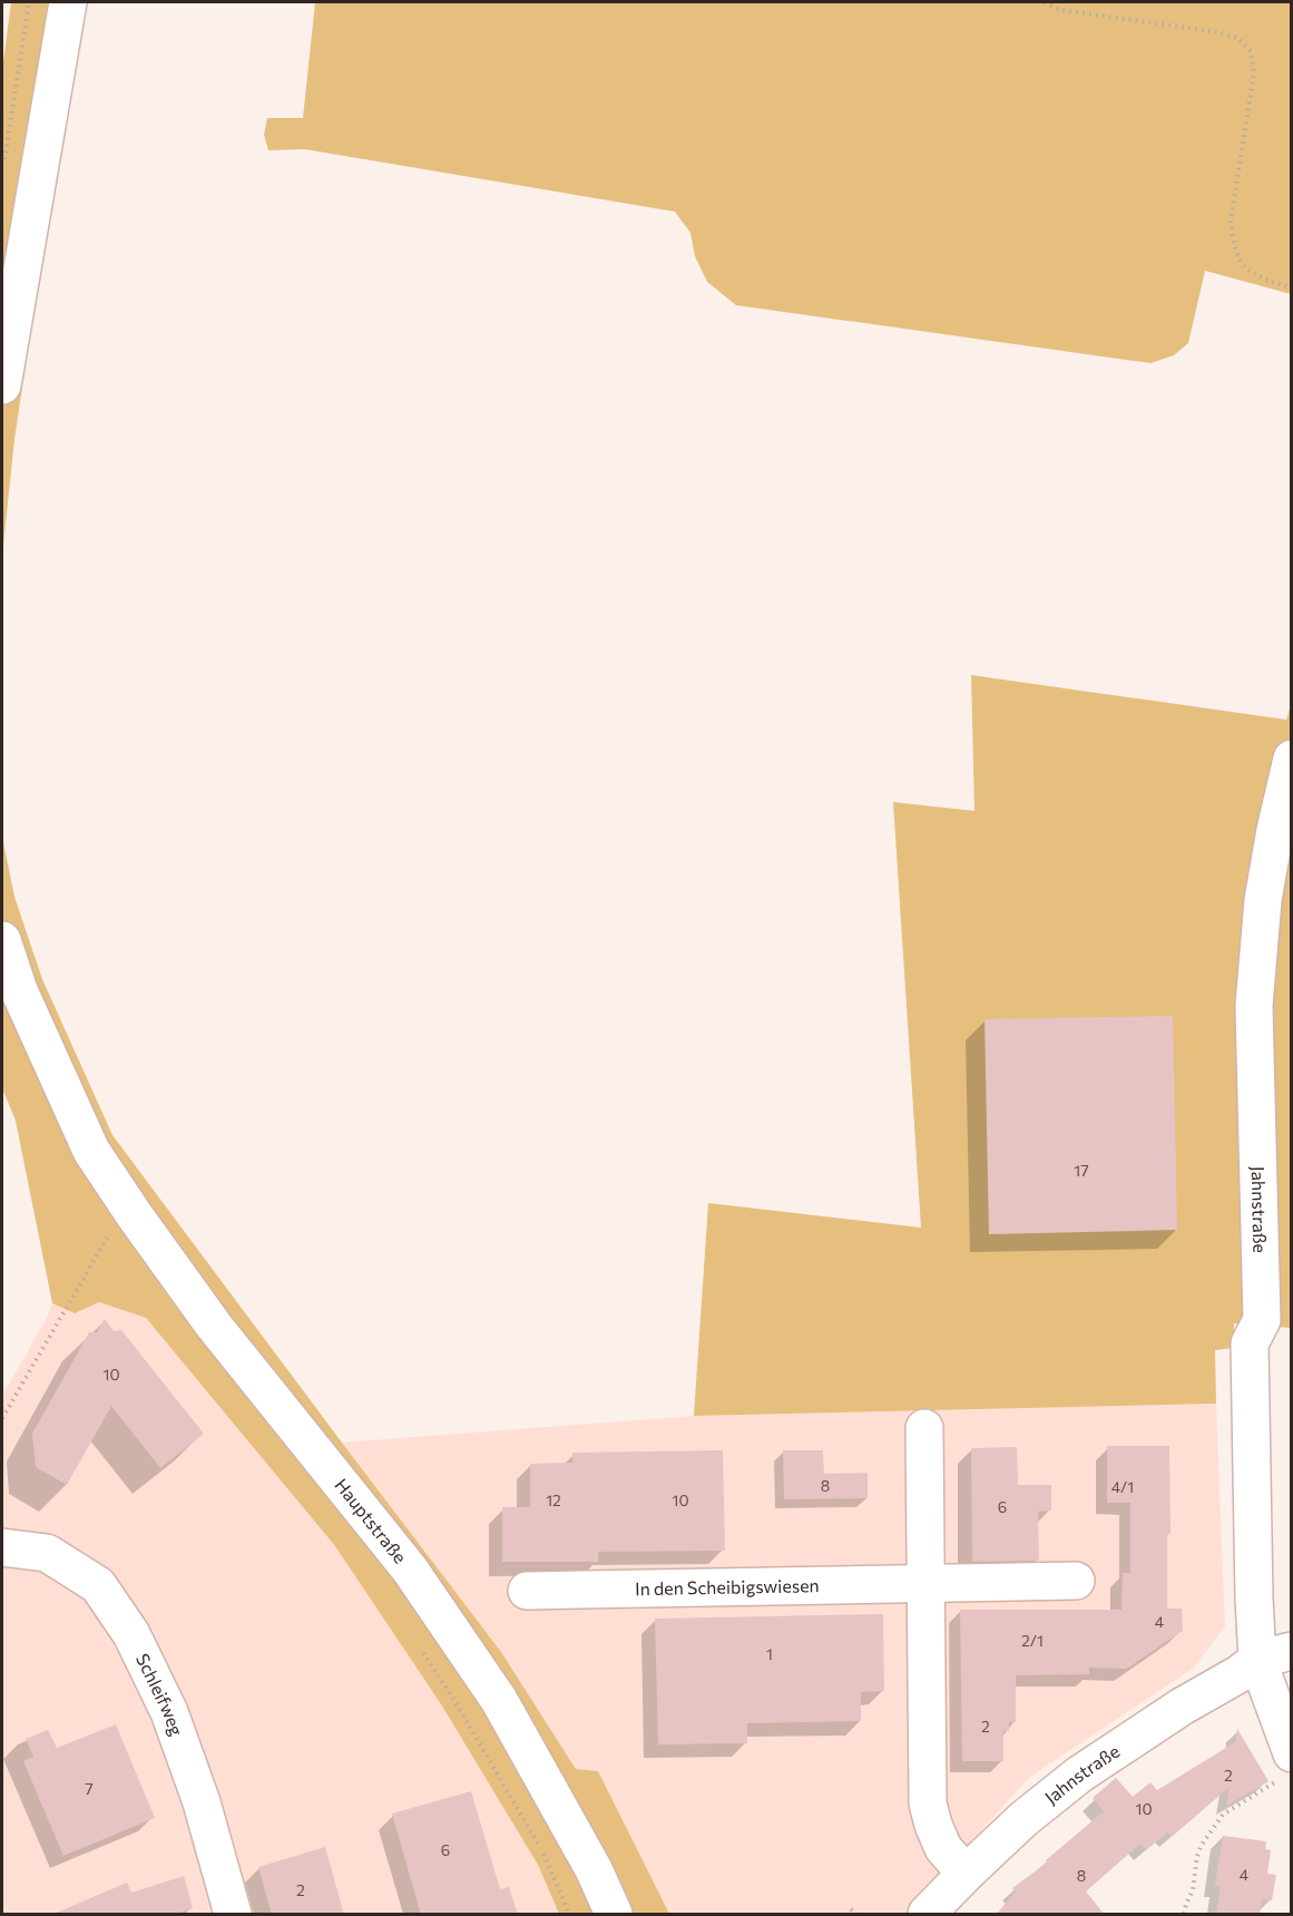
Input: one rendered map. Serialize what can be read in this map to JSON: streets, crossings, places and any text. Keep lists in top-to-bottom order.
{
  "streets": {
    "street": [
      "Jahnstraße",
      "Hauptstraße",
      "In den Scheibigswiesen",
      "Schleifweg"
    ]
  },
  "house_numbers": [
    "17",
    "10",
    "8",
    "4/1",
    "12",
    "10",
    "6",
    "4",
    "2/1",
    "1",
    "2",
    "2",
    "7",
    "10",
    "6",
    "4",
    "8",
    "2"
  ]
}
